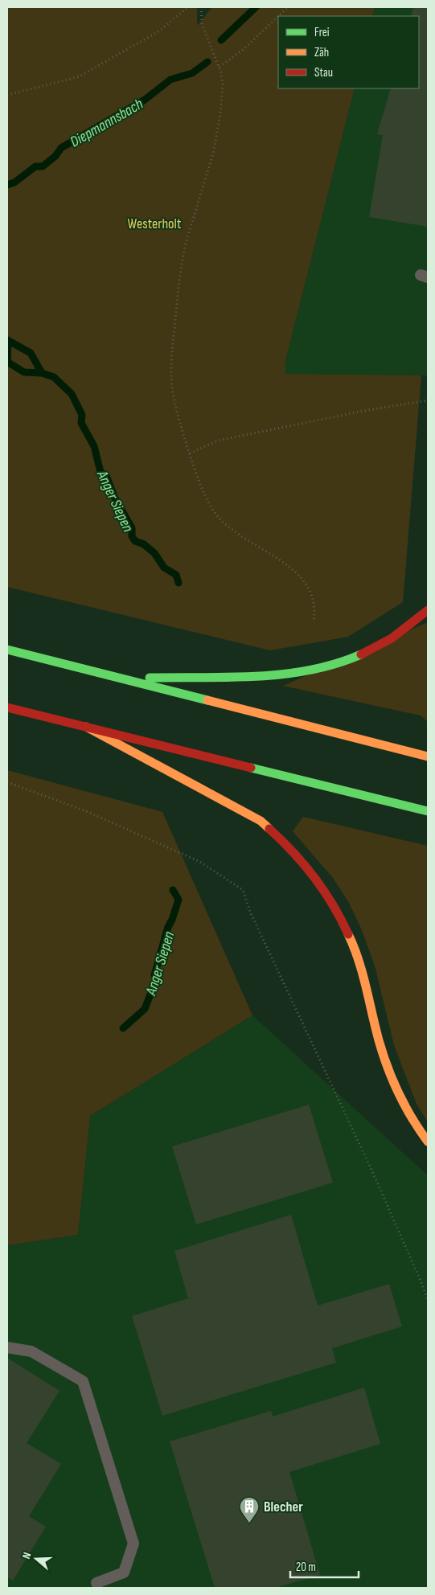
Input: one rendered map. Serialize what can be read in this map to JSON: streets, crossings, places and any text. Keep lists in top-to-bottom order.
{
  "water": ["Diepmannsbach", "Anger Siepen"],
  "parks": ["Westerholt"],
  "places": {
    "building": ["Blecher"]
  },
  "legend": ["Frei", "Zäh", "Stau"],
  "scale_bar": "20 m",
  "north": "left"
}
